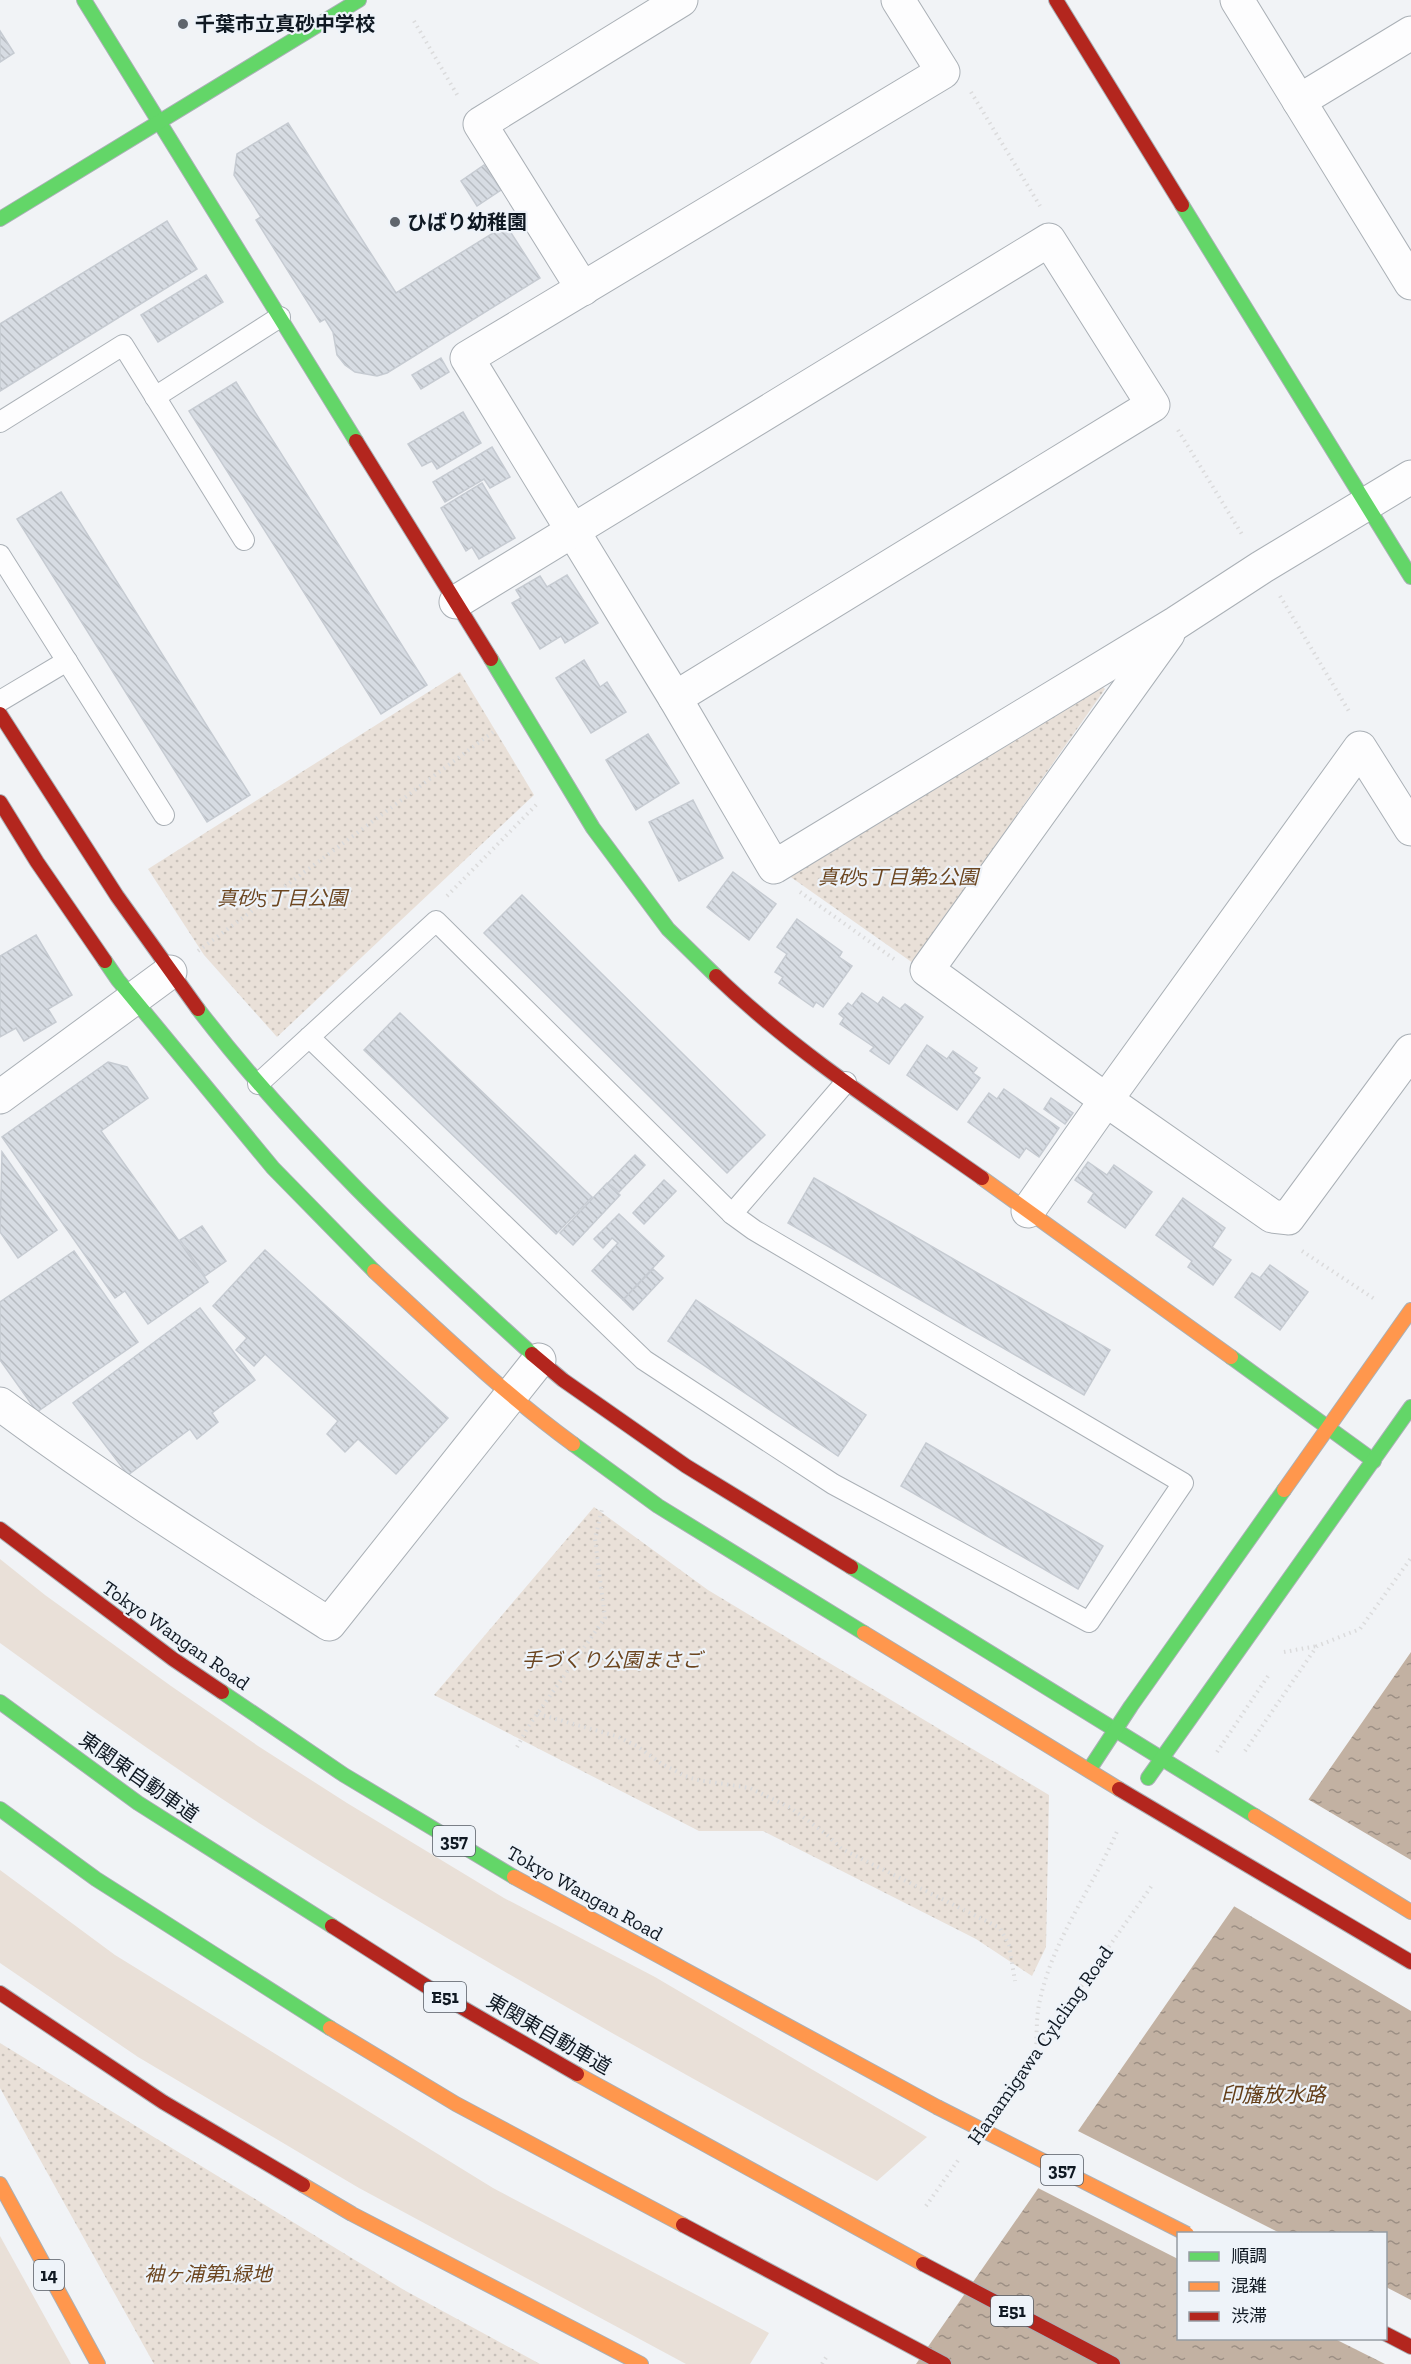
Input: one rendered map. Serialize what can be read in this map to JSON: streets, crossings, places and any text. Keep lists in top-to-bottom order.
{
  "streets": {
    "main road": [
      "Tokyo Wangan Road",
      "東関東自動車道",
      "357",
      "E51",
      "14"
    ],
    "path": ["Hanamigawa Cylcling Road"]
  },
  "water": ["印旛放水路"],
  "parks": [
    "真砂5丁目第2公園",
    "真砂5丁目公園",
    "手づくり公園まさご",
    "袖ヶ浦第1緑地"
  ],
  "places": ["千葉市立真砂中学校", "ひばり幼稚園"],
  "legend": ["順調", "混雑", "渋滞"]
}
